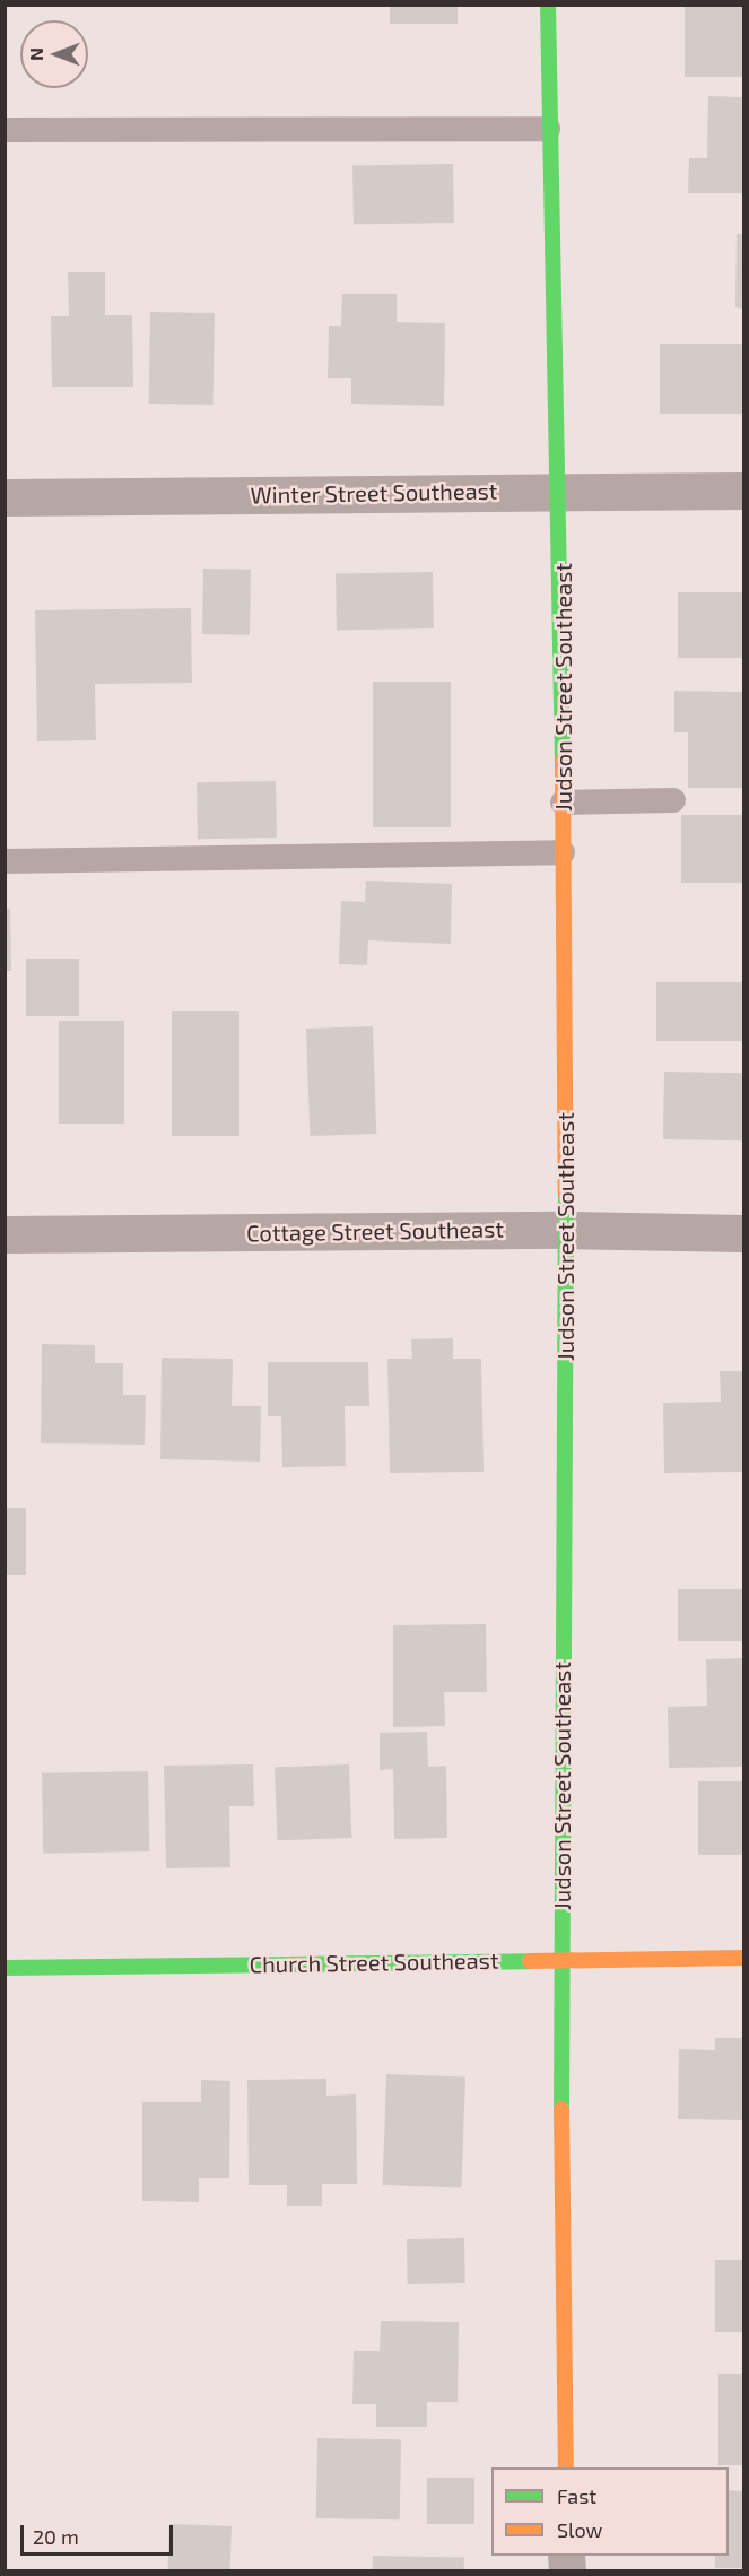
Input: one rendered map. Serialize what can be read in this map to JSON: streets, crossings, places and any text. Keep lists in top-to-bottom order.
{
  "streets": {
    "street": [
      "Winter Street Southeast",
      "Judson Street Southeast",
      "Cottage Street Southeast",
      "Church Street Southeast"
    ]
  },
  "crossings": [
    ["Winter Street Southeast", "Judson Street Southeast"],
    ["Judson Street Southeast", "Cottage Street Southeast"],
    ["Judson Street Southeast", "Church Street Southeast"]
  ],
  "legend": ["Fast", "Slow"],
  "scale_bar": "20 m",
  "north": "left"
}
